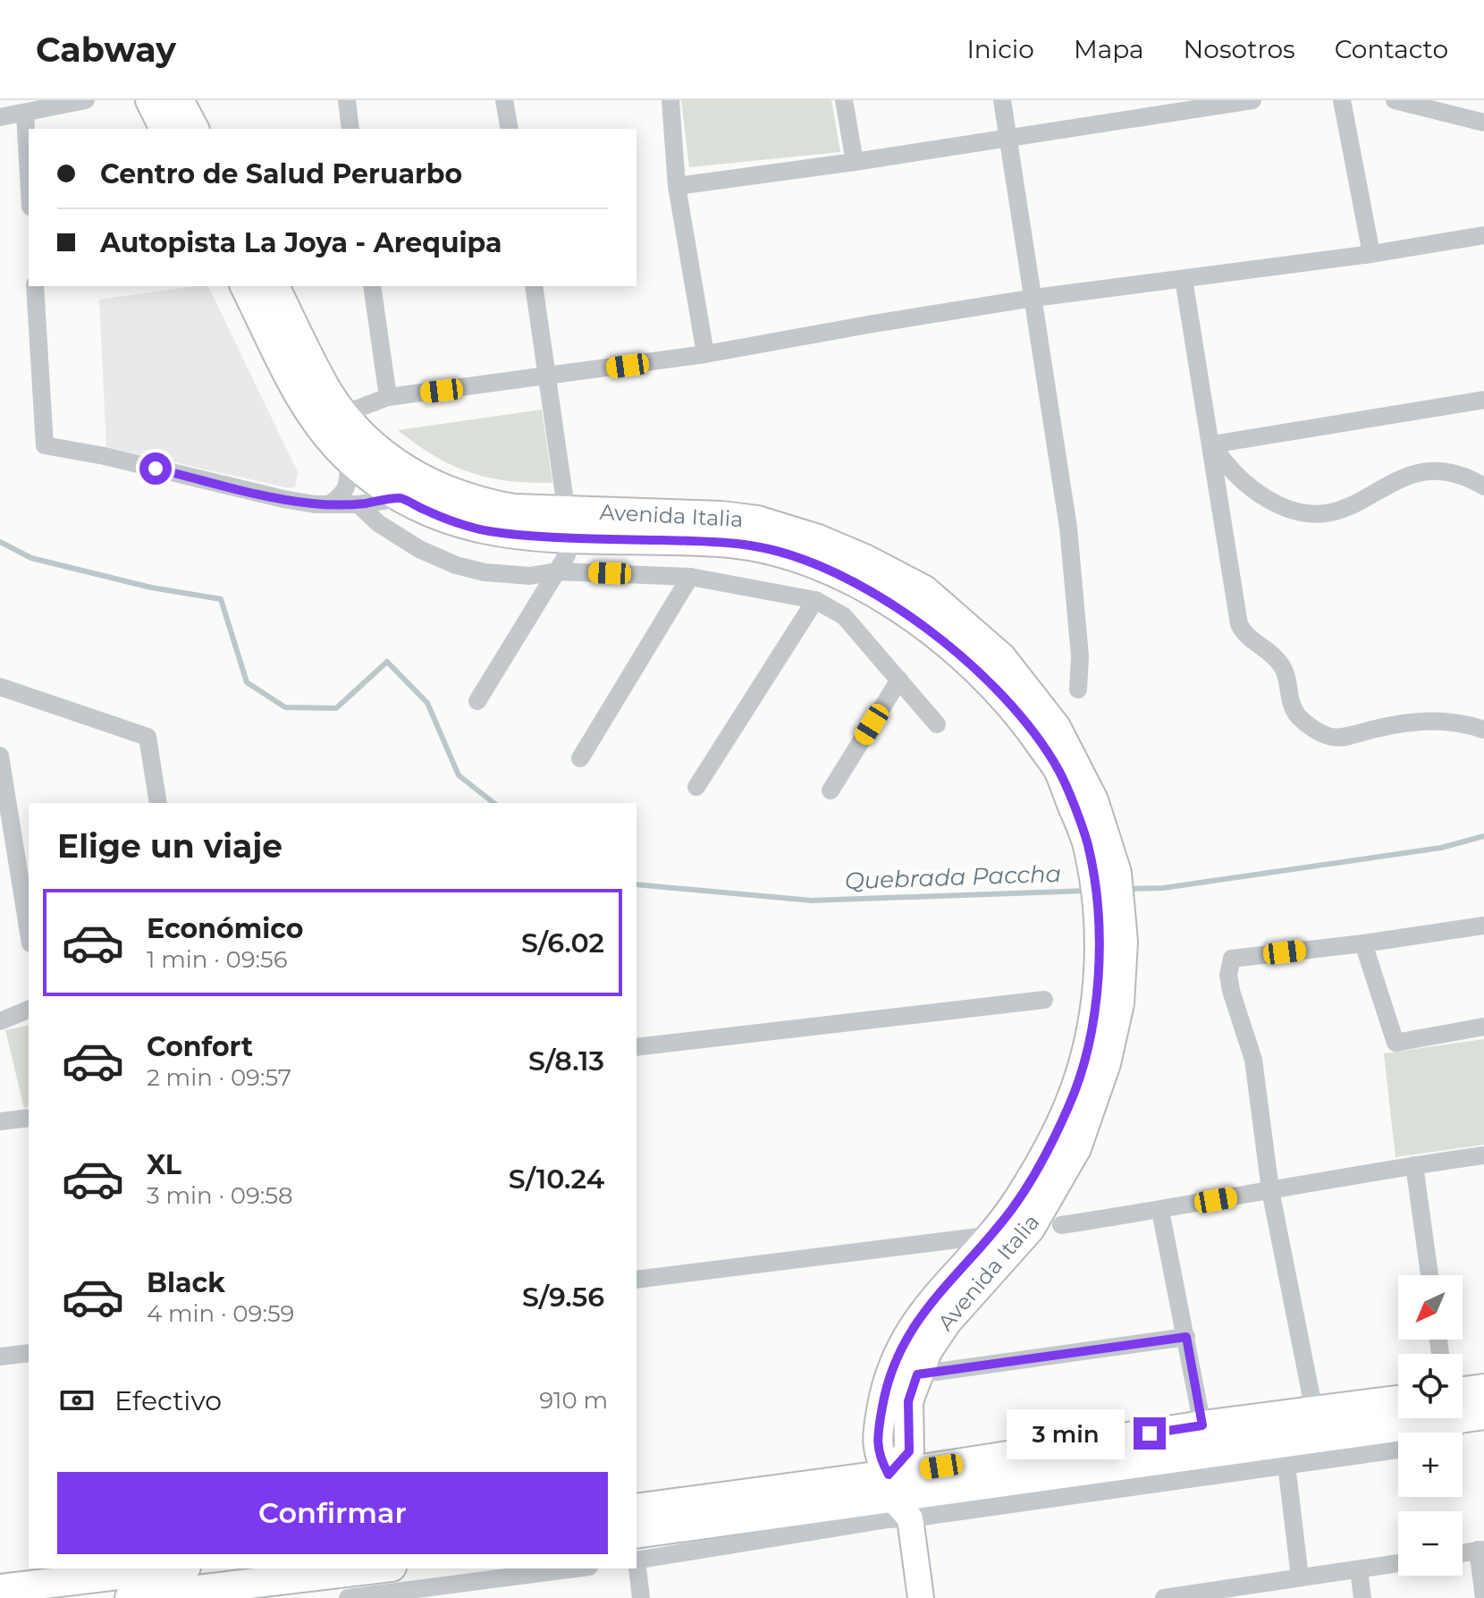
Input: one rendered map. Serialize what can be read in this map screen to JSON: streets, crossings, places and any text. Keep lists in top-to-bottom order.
{
  "streets": {
    "main road": ["Avenida Italia"]
  },
  "water": ["Quebrada Paccha"],
  "north": "bottom left",
  "page": {
    "header": "Cabway",
    "nav": [
      "Inicio",
      "Mapa",
      "Nosotros",
      "Contacto"
    ],
    "banner": ["Centro de Salud Peruarbo", "Autopista La Joya - Arequipa"],
    "heading": "Elige un viaje",
    "list": [
      {
        "name": "Económico",
        "note": "1 min · 09:56",
        "value": "S/6.02"
      },
      {
        "name": "Confort",
        "note": "2 min · 09:57",
        "value": "S/8.13"
      },
      {
        "name": "XL",
        "note": "3 min · 09:58",
        "value": "S/10.24"
      },
      {
        "name": "Black",
        "note": "4 min · 09:59",
        "value": "S/9.56"
      }
    ],
    "map_buttons": ["+", "−"],
    "pay": ["Efectivo", "910 m"],
    "bubble": "3 min",
    "buttons": "Confirmar"
  }
}
